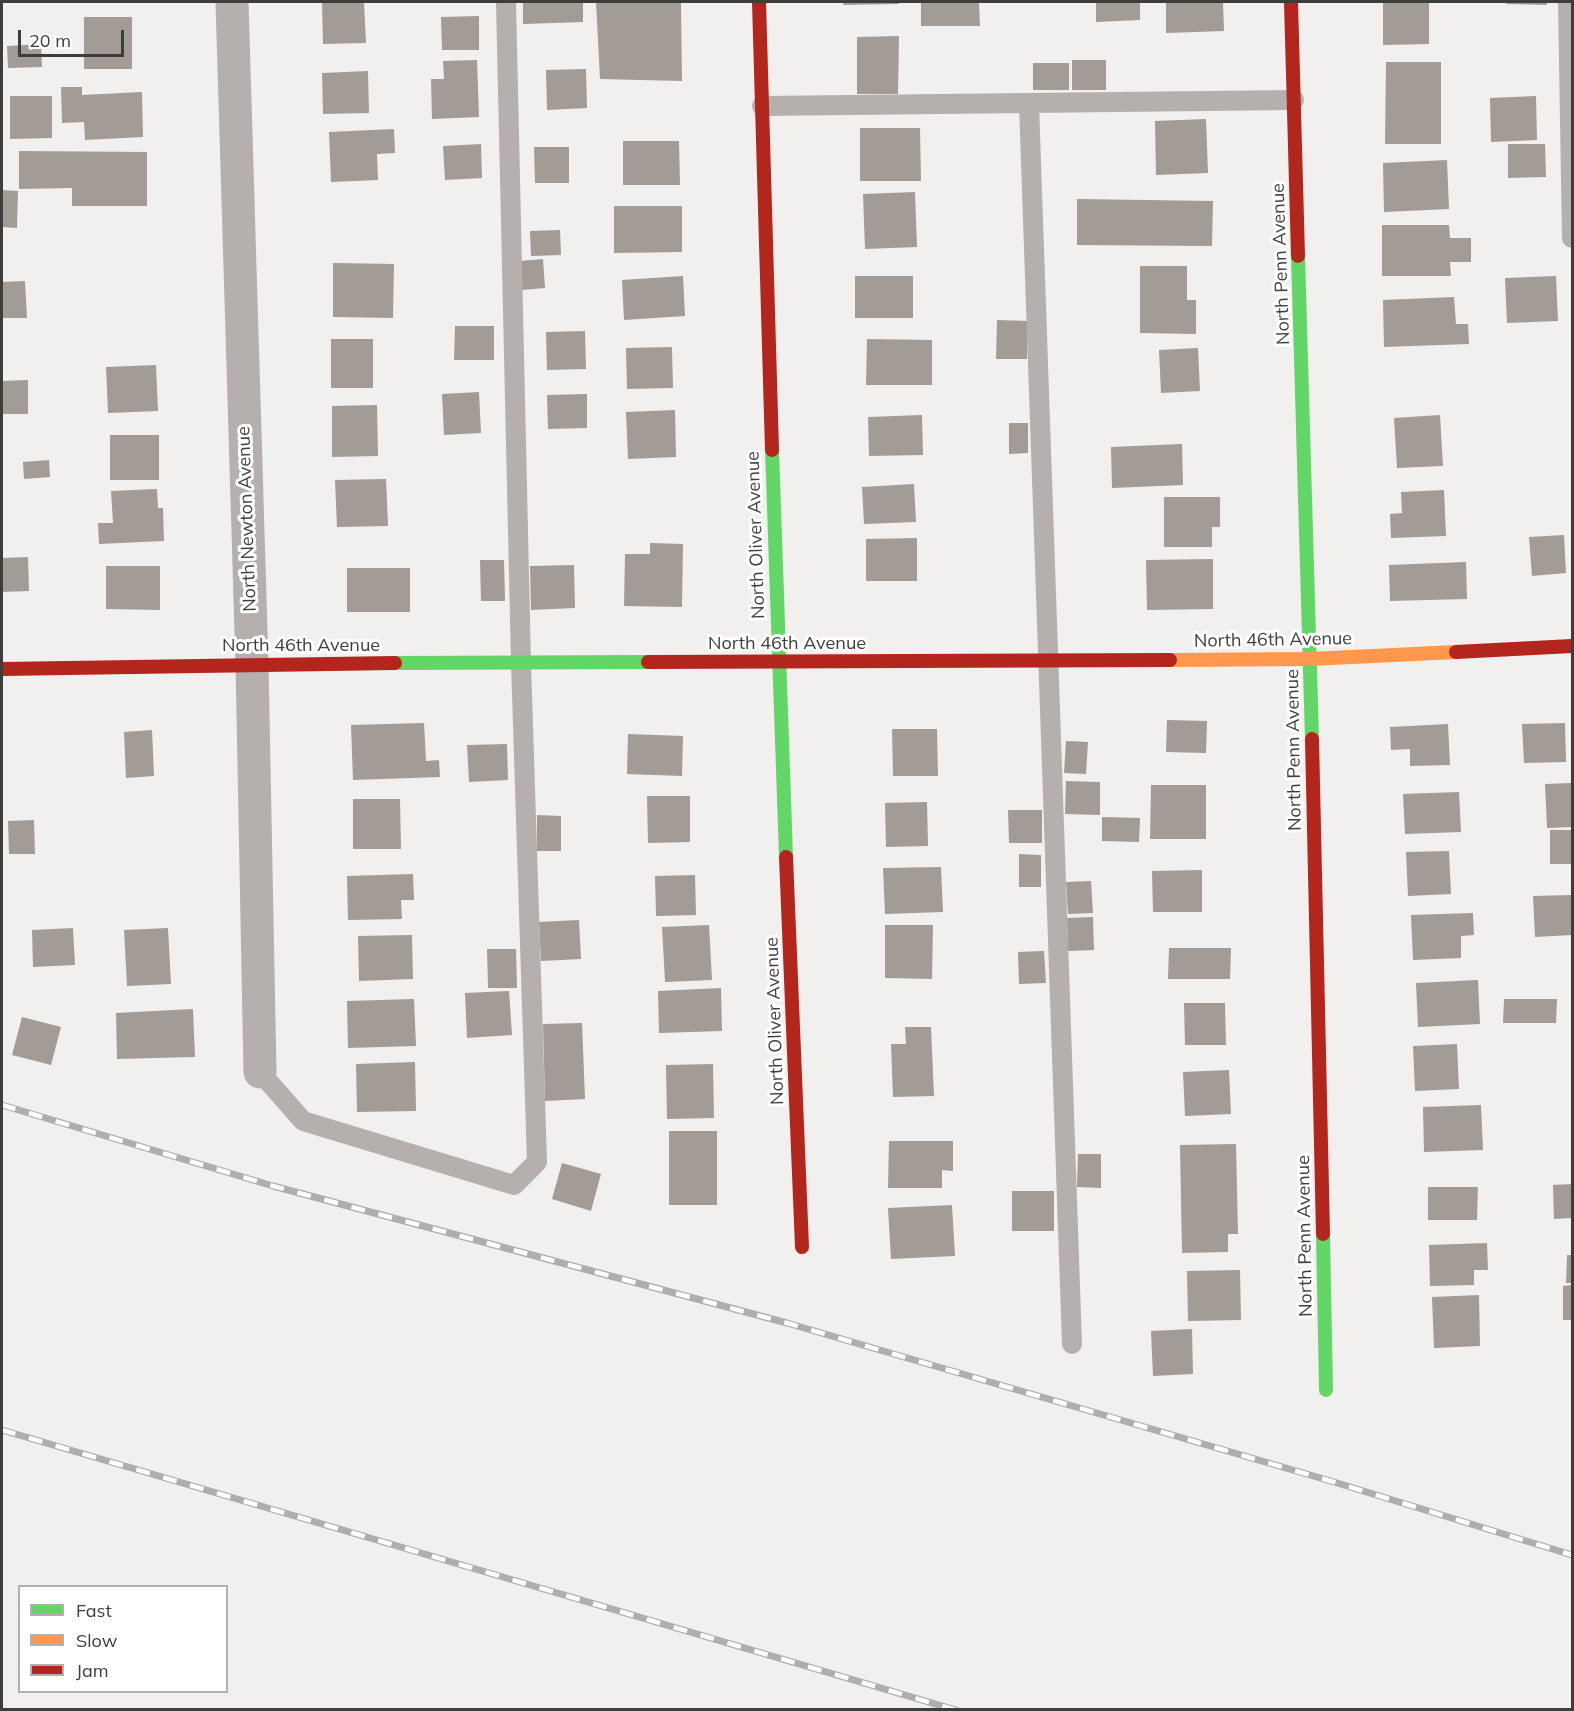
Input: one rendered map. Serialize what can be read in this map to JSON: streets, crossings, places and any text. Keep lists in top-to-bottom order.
{
  "streets": {
    "street": [
      "North Penn Avenue",
      "North Newton Avenue",
      "North Oliver Avenue",
      "North 46th Avenue"
    ]
  },
  "crossings": [
    ["North Penn Avenue", "North 46th Avenue"],
    ["North Newton Avenue", "North 46th Avenue"],
    ["North Oliver Avenue", "North 46th Avenue"]
  ],
  "legend": ["Fast", "Slow", "Jam"],
  "scale_bar": "20 m"
}
